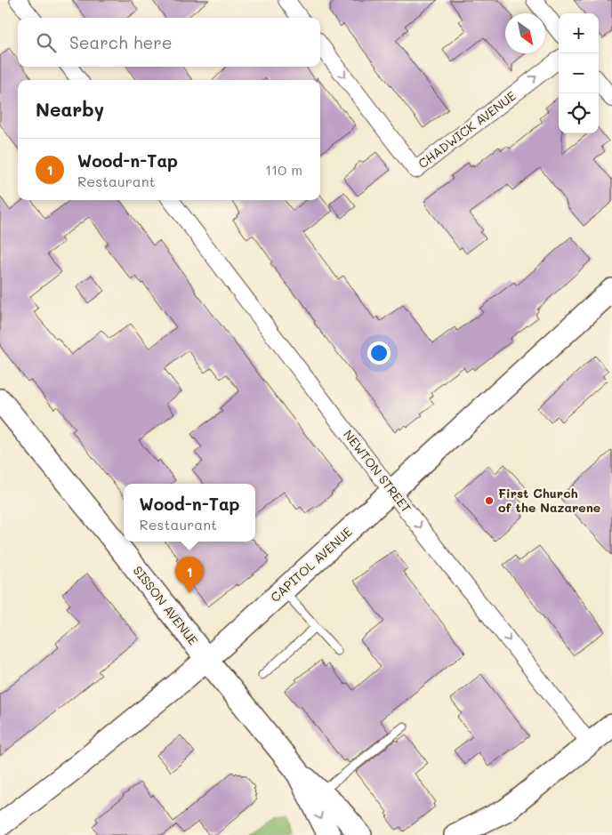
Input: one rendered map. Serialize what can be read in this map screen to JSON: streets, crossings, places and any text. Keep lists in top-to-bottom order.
{
  "streets": {
    "main road": ["CAPITOL AVENUE", "SISSON AVENUE"],
    "street": ["CHADWICK AVENUE", "NEWTON STREET"]
  },
  "crossings": [
    ["NEWTON STREET", "CAPITOL AVENUE"],
    ["CAPITOL AVENUE", "SISSON AVENUE"]
  ],
  "one_way": ["NEWTON STREET"],
  "places": ["First Church of the Nazarene"],
  "north": "bottom right",
  "page": {
    "map_buttons": ["+", "−"],
    "search": "Search here",
    "heading": "Nearby",
    "list": [
      {
        "mark": "1",
        "name": "Wood-n-Tap",
        "note": "Restaurant",
        "value": "110 m"
      }
    ],
    "popup": ["Wood-n-Tap", "Restaurant"],
    "pins": "1"
  }
}
